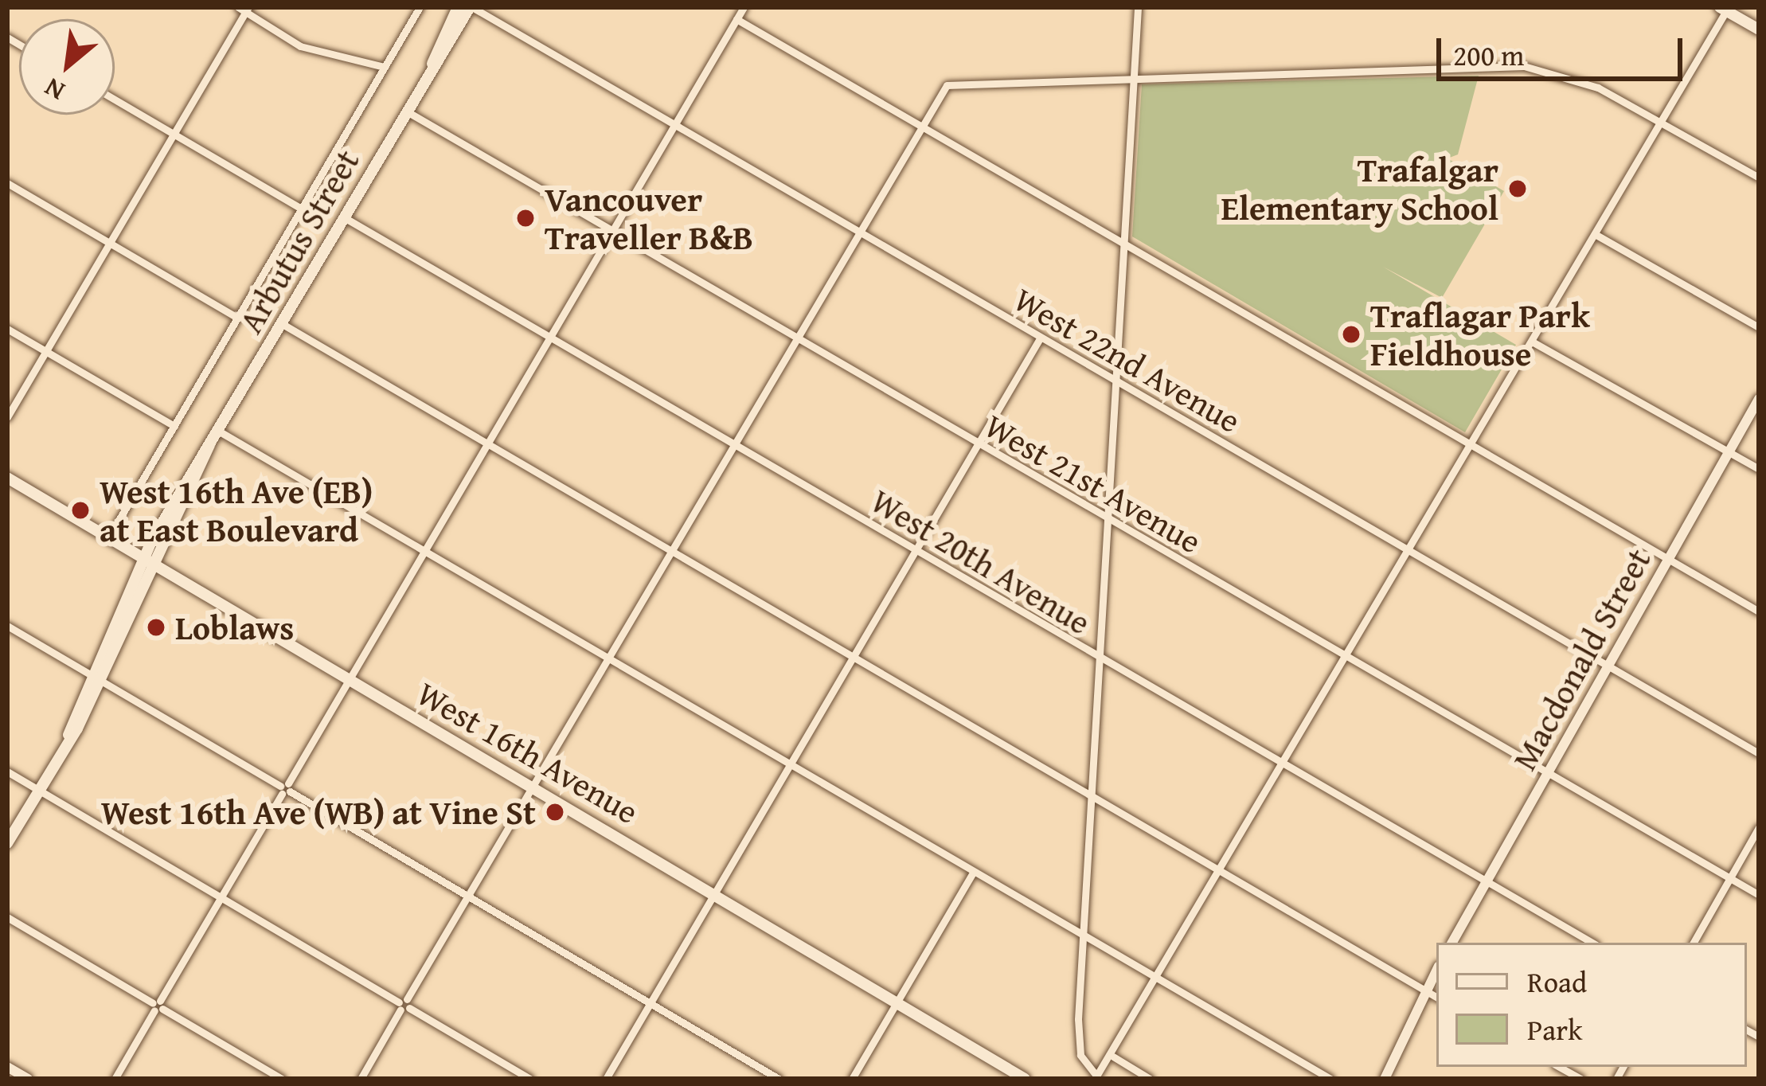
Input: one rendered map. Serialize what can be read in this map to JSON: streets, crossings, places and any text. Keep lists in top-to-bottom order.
{
  "streets": {
    "main road": ["Arbutus Street", "West 16th Avenue"],
    "street": [
      "West 22nd Avenue",
      "West 21st Avenue",
      "West 20th Avenue",
      "Macdonald Street"
    ]
  },
  "crossings": [
    ["Arbutus Street", "West 22nd Avenue"],
    ["Arbutus Street", "West 21st Avenue"],
    ["Arbutus Street", "West 20th Avenue"],
    ["Arbutus Street", "West 16th Avenue"],
    ["West 22nd Avenue", "Macdonald Street"],
    ["West 21st Avenue", "Macdonald Street"],
    ["West 20th Avenue", "Macdonald Street"]
  ],
  "places": [
    "Trafalgar Elementary School",
    "Vancouver Traveller B&B",
    "Traflagar Park Fieldhouse",
    "West 16th Ave (EB) at East Boulevard",
    "Loblaws",
    "West 16th Ave (WB) at Vine St"
  ],
  "legend": ["Road", "Park"],
  "scale_bar": "200 m",
  "north": "bottom left"
}
